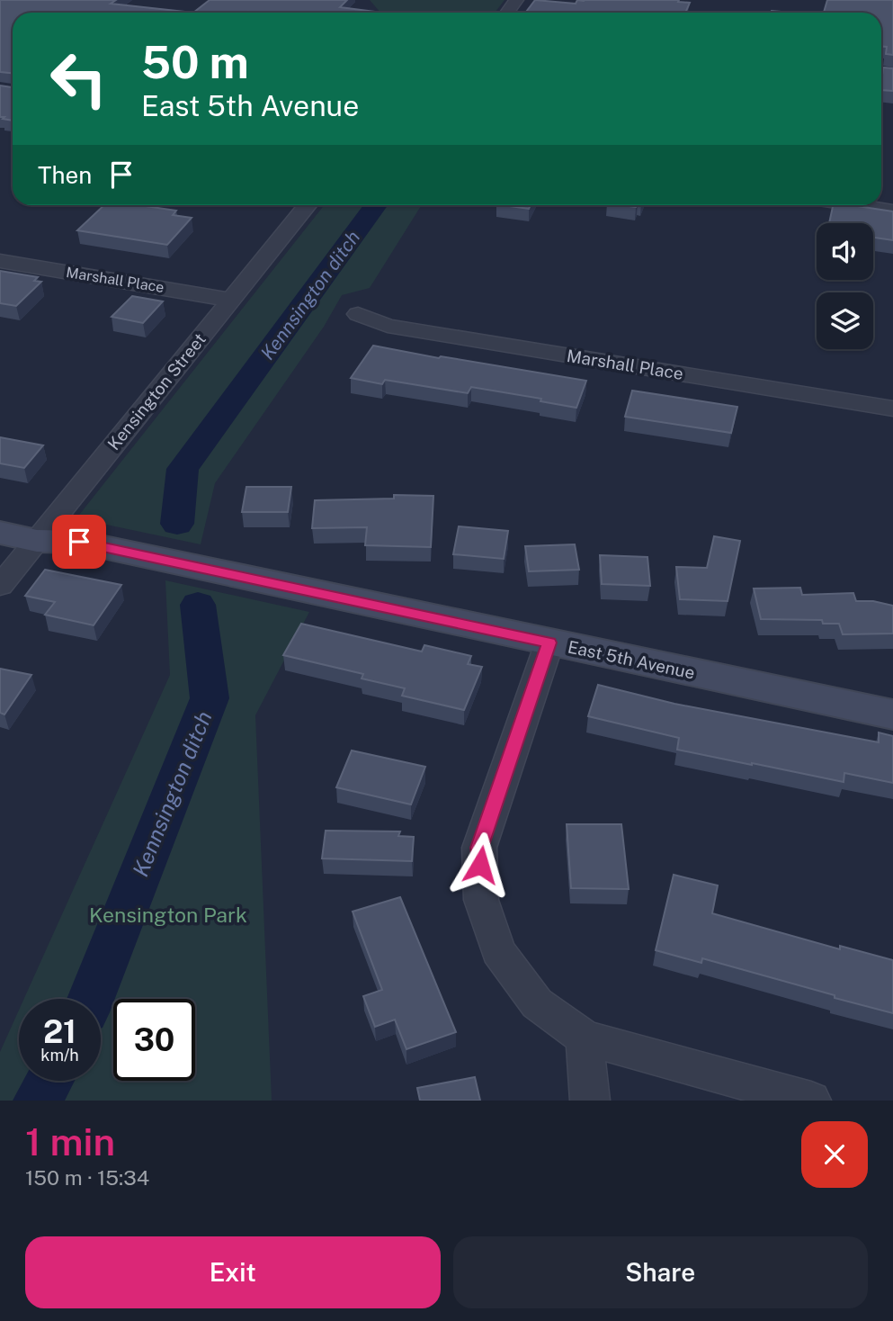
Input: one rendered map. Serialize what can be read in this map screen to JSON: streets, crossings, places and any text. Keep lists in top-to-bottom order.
{
  "streets": {
    "street": ["Marshall Place", "Kensington Street", "East 5th Avenue"]
  },
  "crossings": [
    ["Marshall Place", "Kensington Street"],
    ["Kensington Street", "East 5th Avenue"]
  ],
  "water": ["Kennsington ditch"],
  "parks": ["Kensington Park"],
  "page": {
    "turn": ["50 m", "East 5th Avenue"],
    "then": "Then",
    "speed": "21 km/h",
    "limit": "30",
    "heading": ["1 min", "150 m · 15:34"],
    "buttons": ["Exit", "Share"]
  }
}
